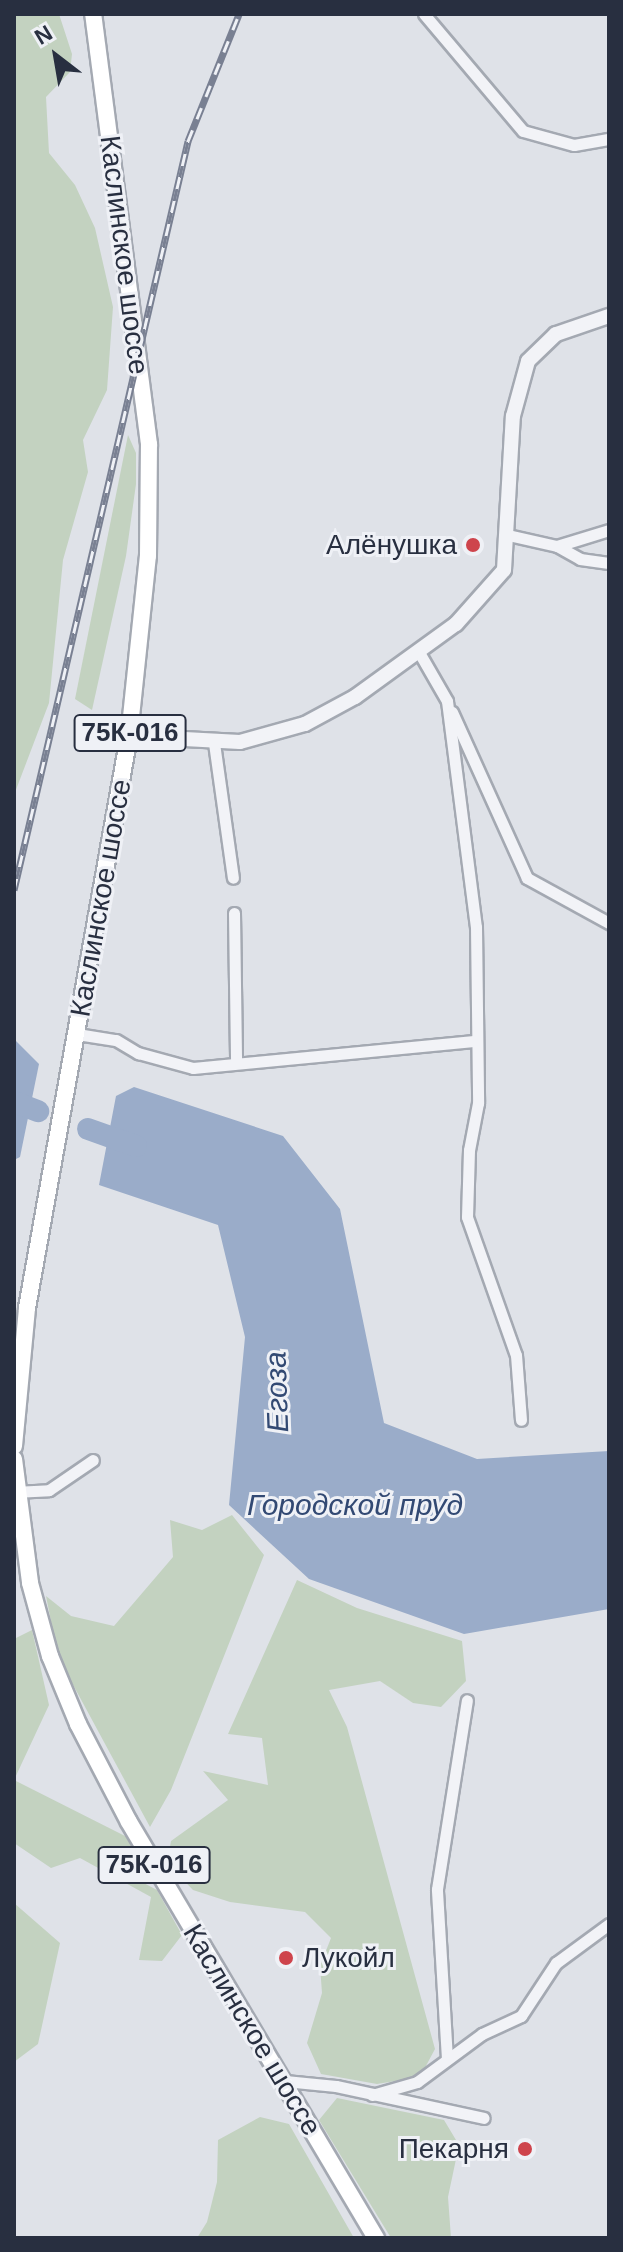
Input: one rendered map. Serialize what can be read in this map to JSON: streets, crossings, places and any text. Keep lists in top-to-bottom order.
{
  "streets": {
    "main road": ["Каслинское шоссе", "75К-016"]
  },
  "water": ["Егоза", "Городской пруд"],
  "places": ["Алёнушка", "Лукойл", "Пекарня"],
  "north": "top left"
}
